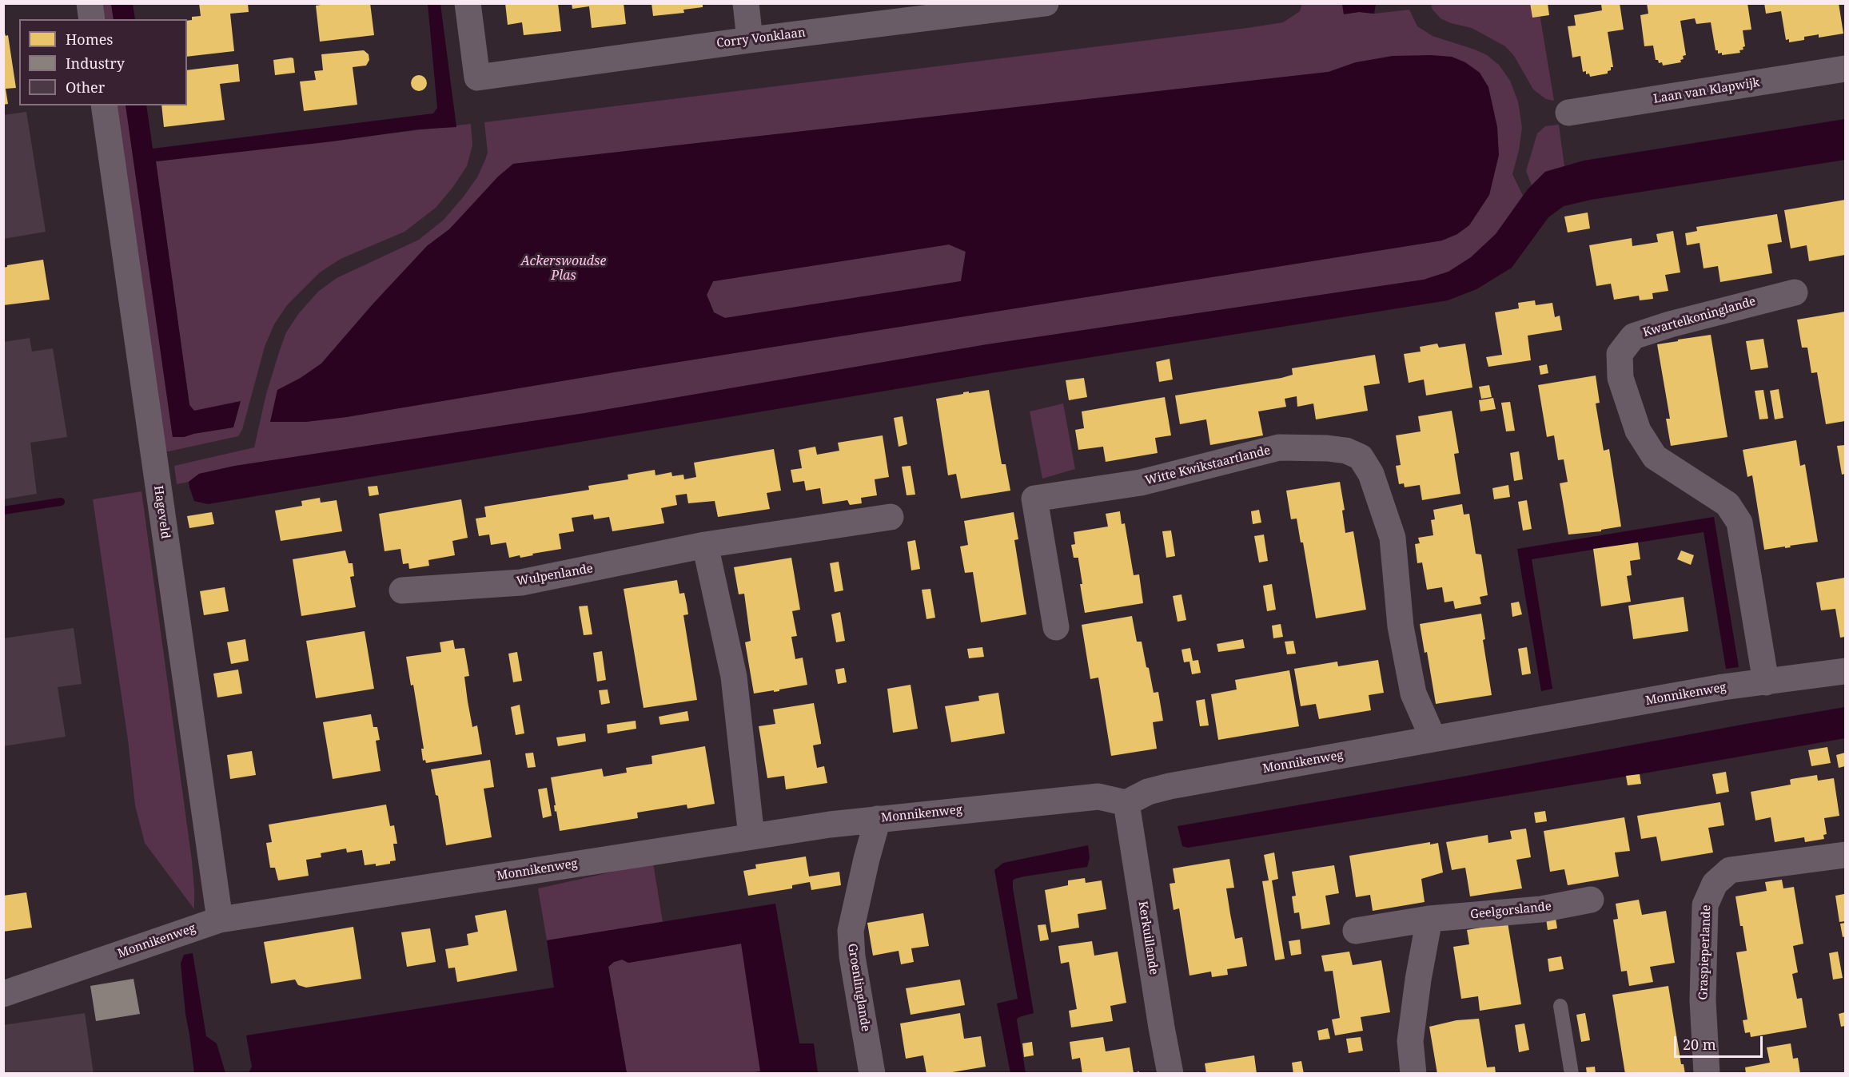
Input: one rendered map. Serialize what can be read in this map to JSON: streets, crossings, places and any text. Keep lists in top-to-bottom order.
{
  "streets": {
    "street": [
      "Corry Vonklaan",
      "Laan van Klapwijk",
      "Kwartelkoninglande",
      "Witte Kwikstaartlande",
      "Hageveld",
      "Wulpenlande",
      "Monnikenweg",
      "Geelgorslande",
      "Kerkuillande",
      "Graspieperlande",
      "Groenlinglande"
    ]
  },
  "crossings": [
    ["Kwartelkoninglande", "Monnikenweg"],
    ["Witte Kwikstaartlande", "Monnikenweg"],
    ["Hageveld", "Monnikenweg"],
    ["Monnikenweg", "Kerkuillande"],
    ["Monnikenweg", "Groenlinglande"]
  ],
  "water": ["Ackerswoudse Plas"],
  "legend": ["Homes", "Industry", "Other"],
  "scale_bar": "20 m"
}
